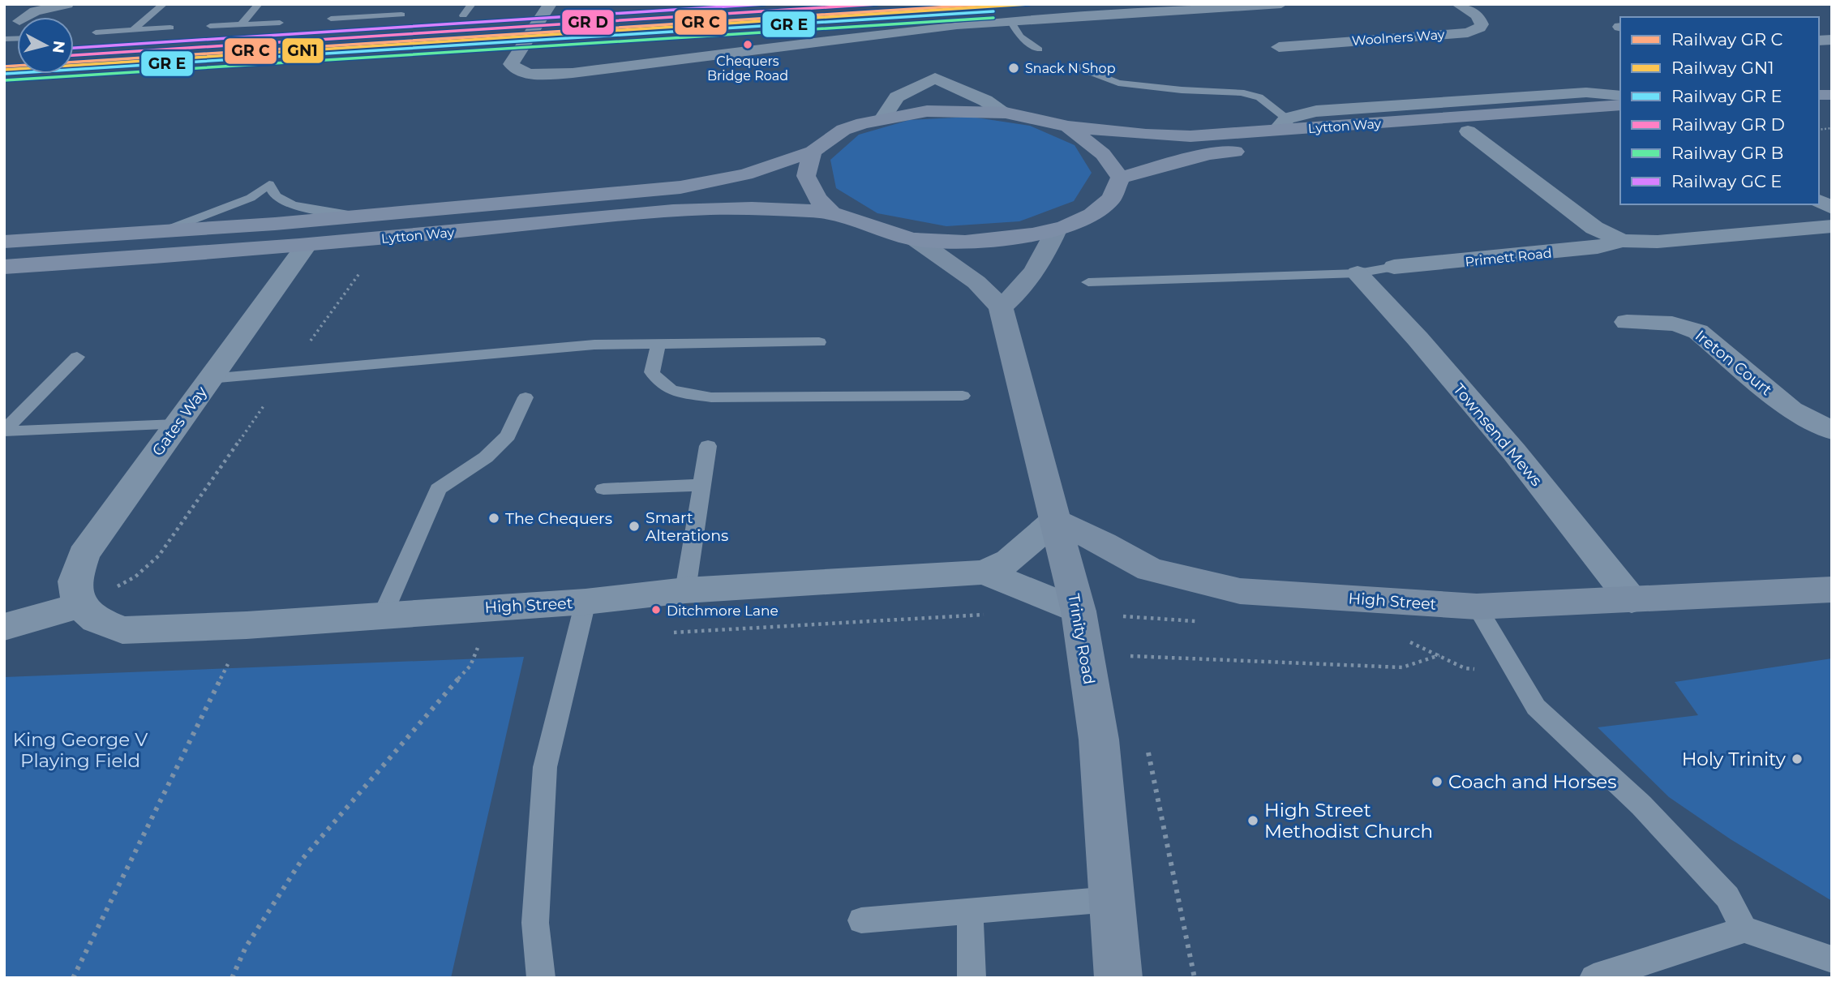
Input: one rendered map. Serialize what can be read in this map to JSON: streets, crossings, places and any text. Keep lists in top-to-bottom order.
{
  "streets": {
    "main road": ["Lytton Way"],
    "street": [
      "Woolners Way",
      "Primett Road",
      "Ireton Court",
      "Gates Way",
      "Townsend Mews",
      "High Street",
      "Trinity Road"
    ]
  },
  "crossings": [
    ["Lytton Way", "Primett Road"],
    ["Lytton Way", "Gates Way"],
    ["Lytton Way", "Trinity Road"],
    ["Gates Way", "High Street"],
    ["Townsend Mews", "High Street"],
    ["High Street", "Trinity Road"]
  ],
  "parks": ["King George V Playing Field"],
  "places": [
    "Chequers Bridge Road",
    "Snack N Shop",
    "The Chequers",
    "Smart Alterations",
    "Ditchmore Lane",
    "Holy Trinity",
    "Coach and Horses",
    "High Street Methodist Church"
  ],
  "lines": ["rail line GN1"],
  "legend": [
    "Railway GR C",
    "Railway GN1",
    "Railway GR E",
    "Railway GR D",
    "Railway GR B",
    "Railway GC E"
  ],
  "north": "right"
}
